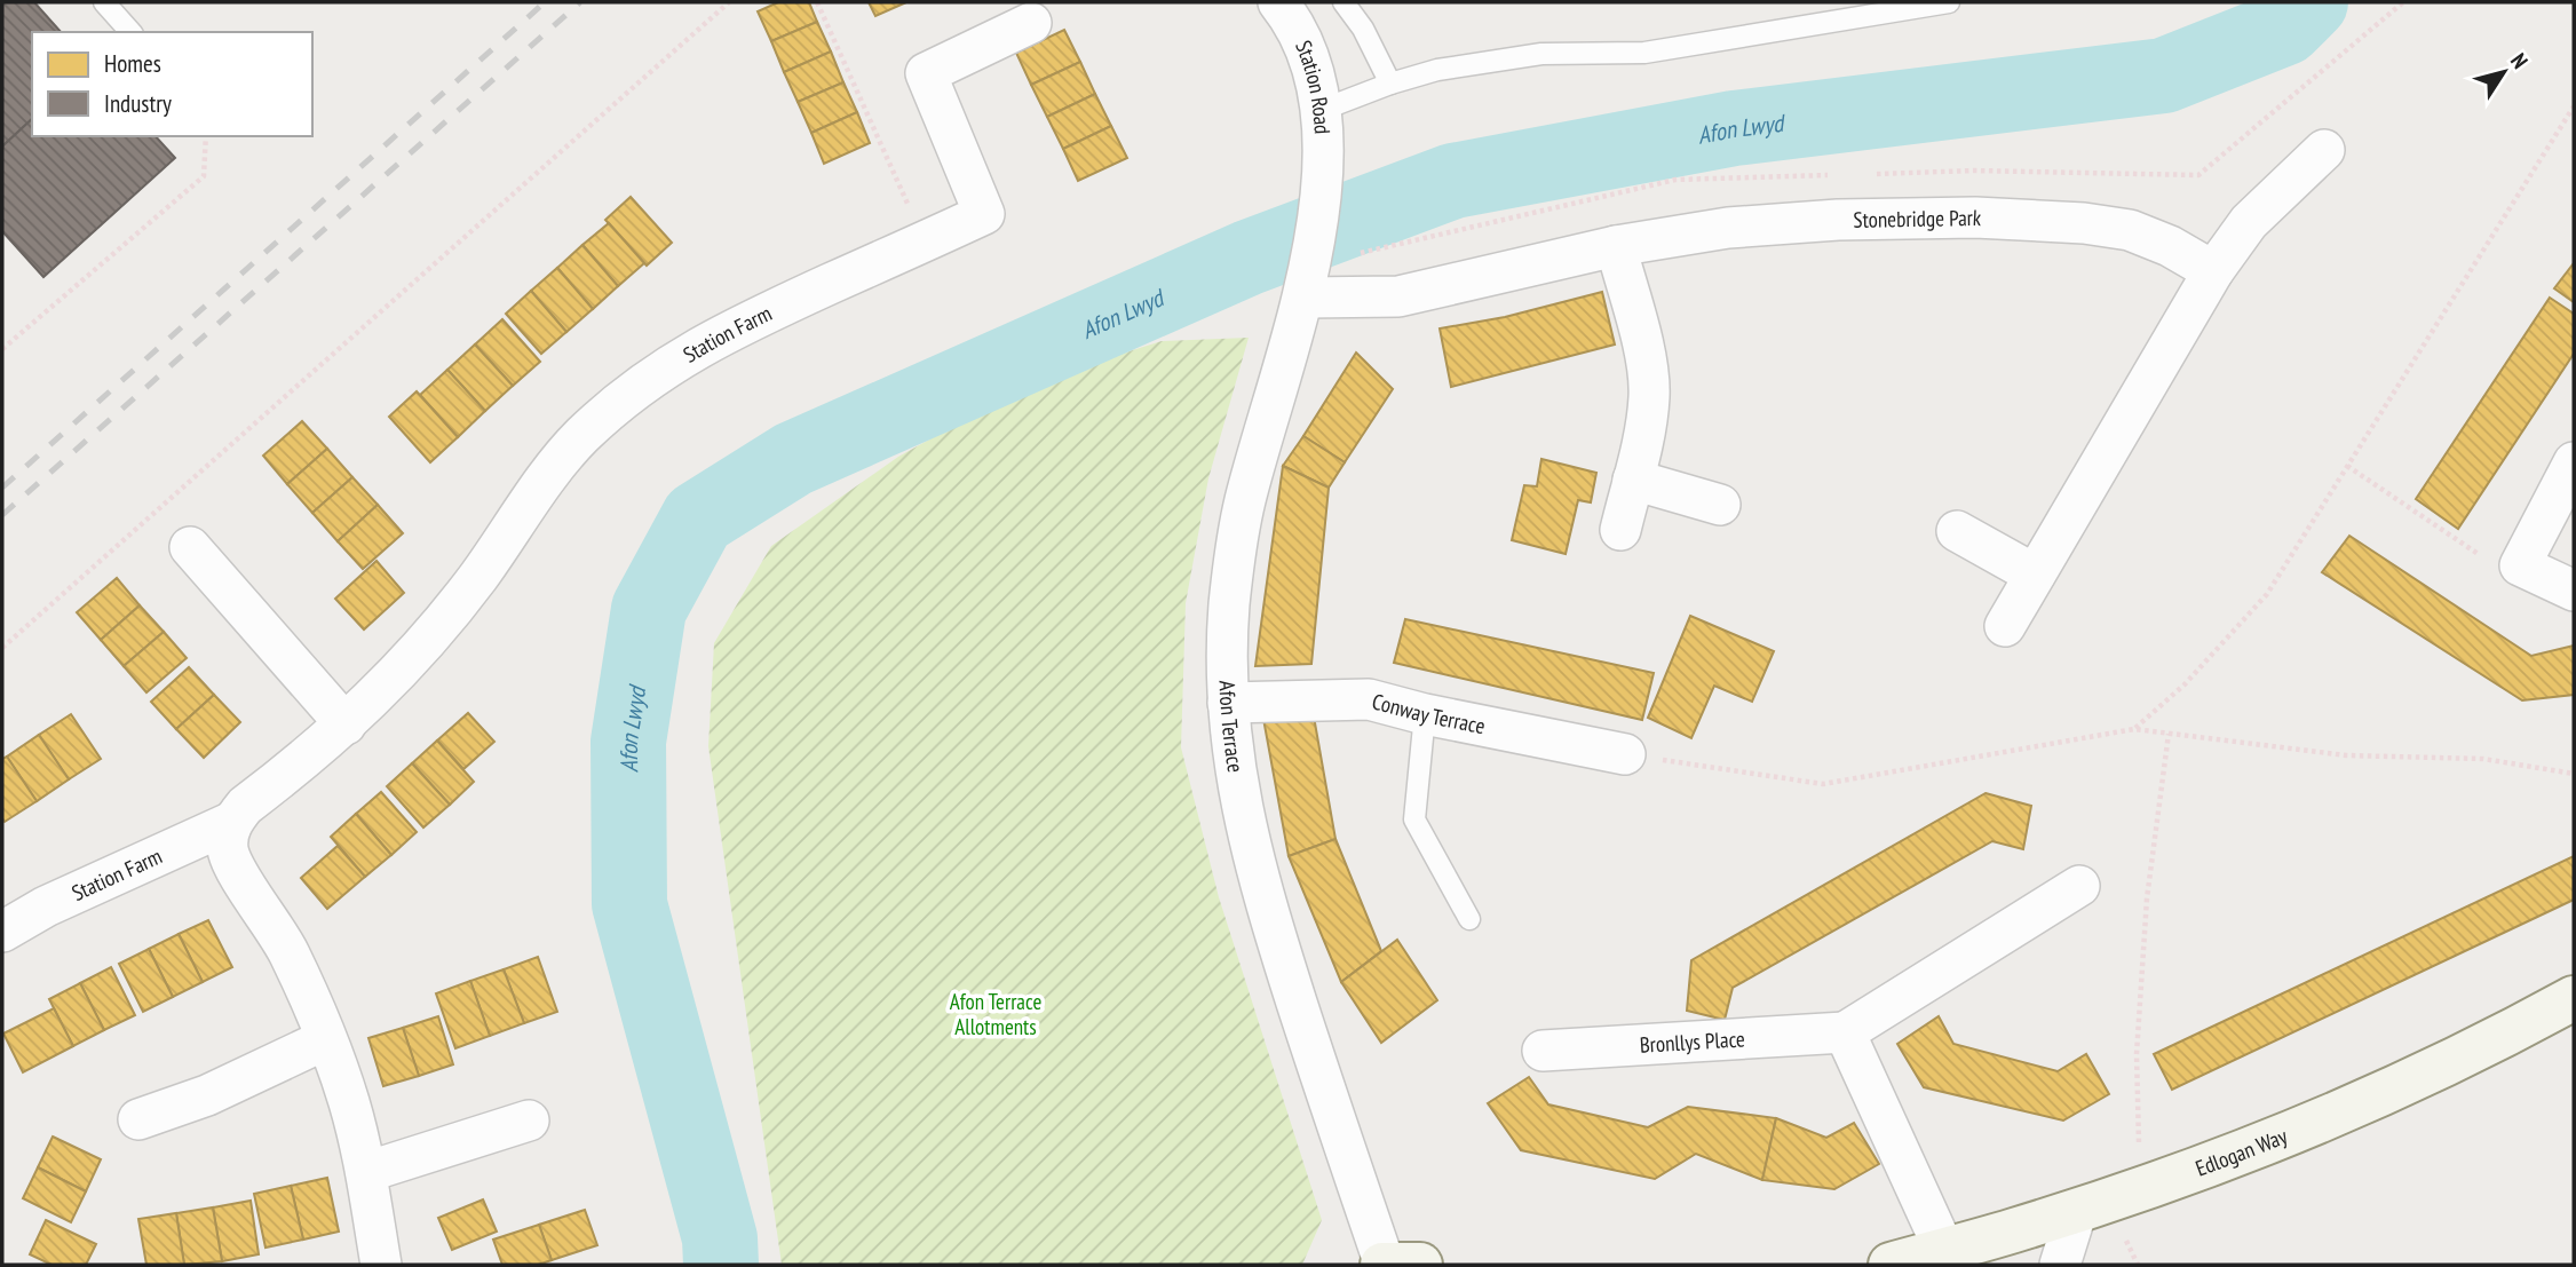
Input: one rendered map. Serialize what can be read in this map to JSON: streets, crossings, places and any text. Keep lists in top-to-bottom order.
{
  "streets": {
    "street": [
      "Station Road",
      "Stonebridge Park",
      "Station Farm",
      "Conway Terrace",
      "Afon Terrace",
      "Bronllys Place",
      "Edlogan Way"
    ]
  },
  "crossings": [
    ["Station Road", "Afon Terrace"],
    ["Stonebridge Park", "Afon Terrace"],
    ["Conway Terrace", "Afon Terrace"]
  ],
  "water": ["Afon Lwyd"],
  "parks": ["Afon Terrace Allotments"],
  "legend": ["Homes", "Industry"],
  "north": "top right"
}
